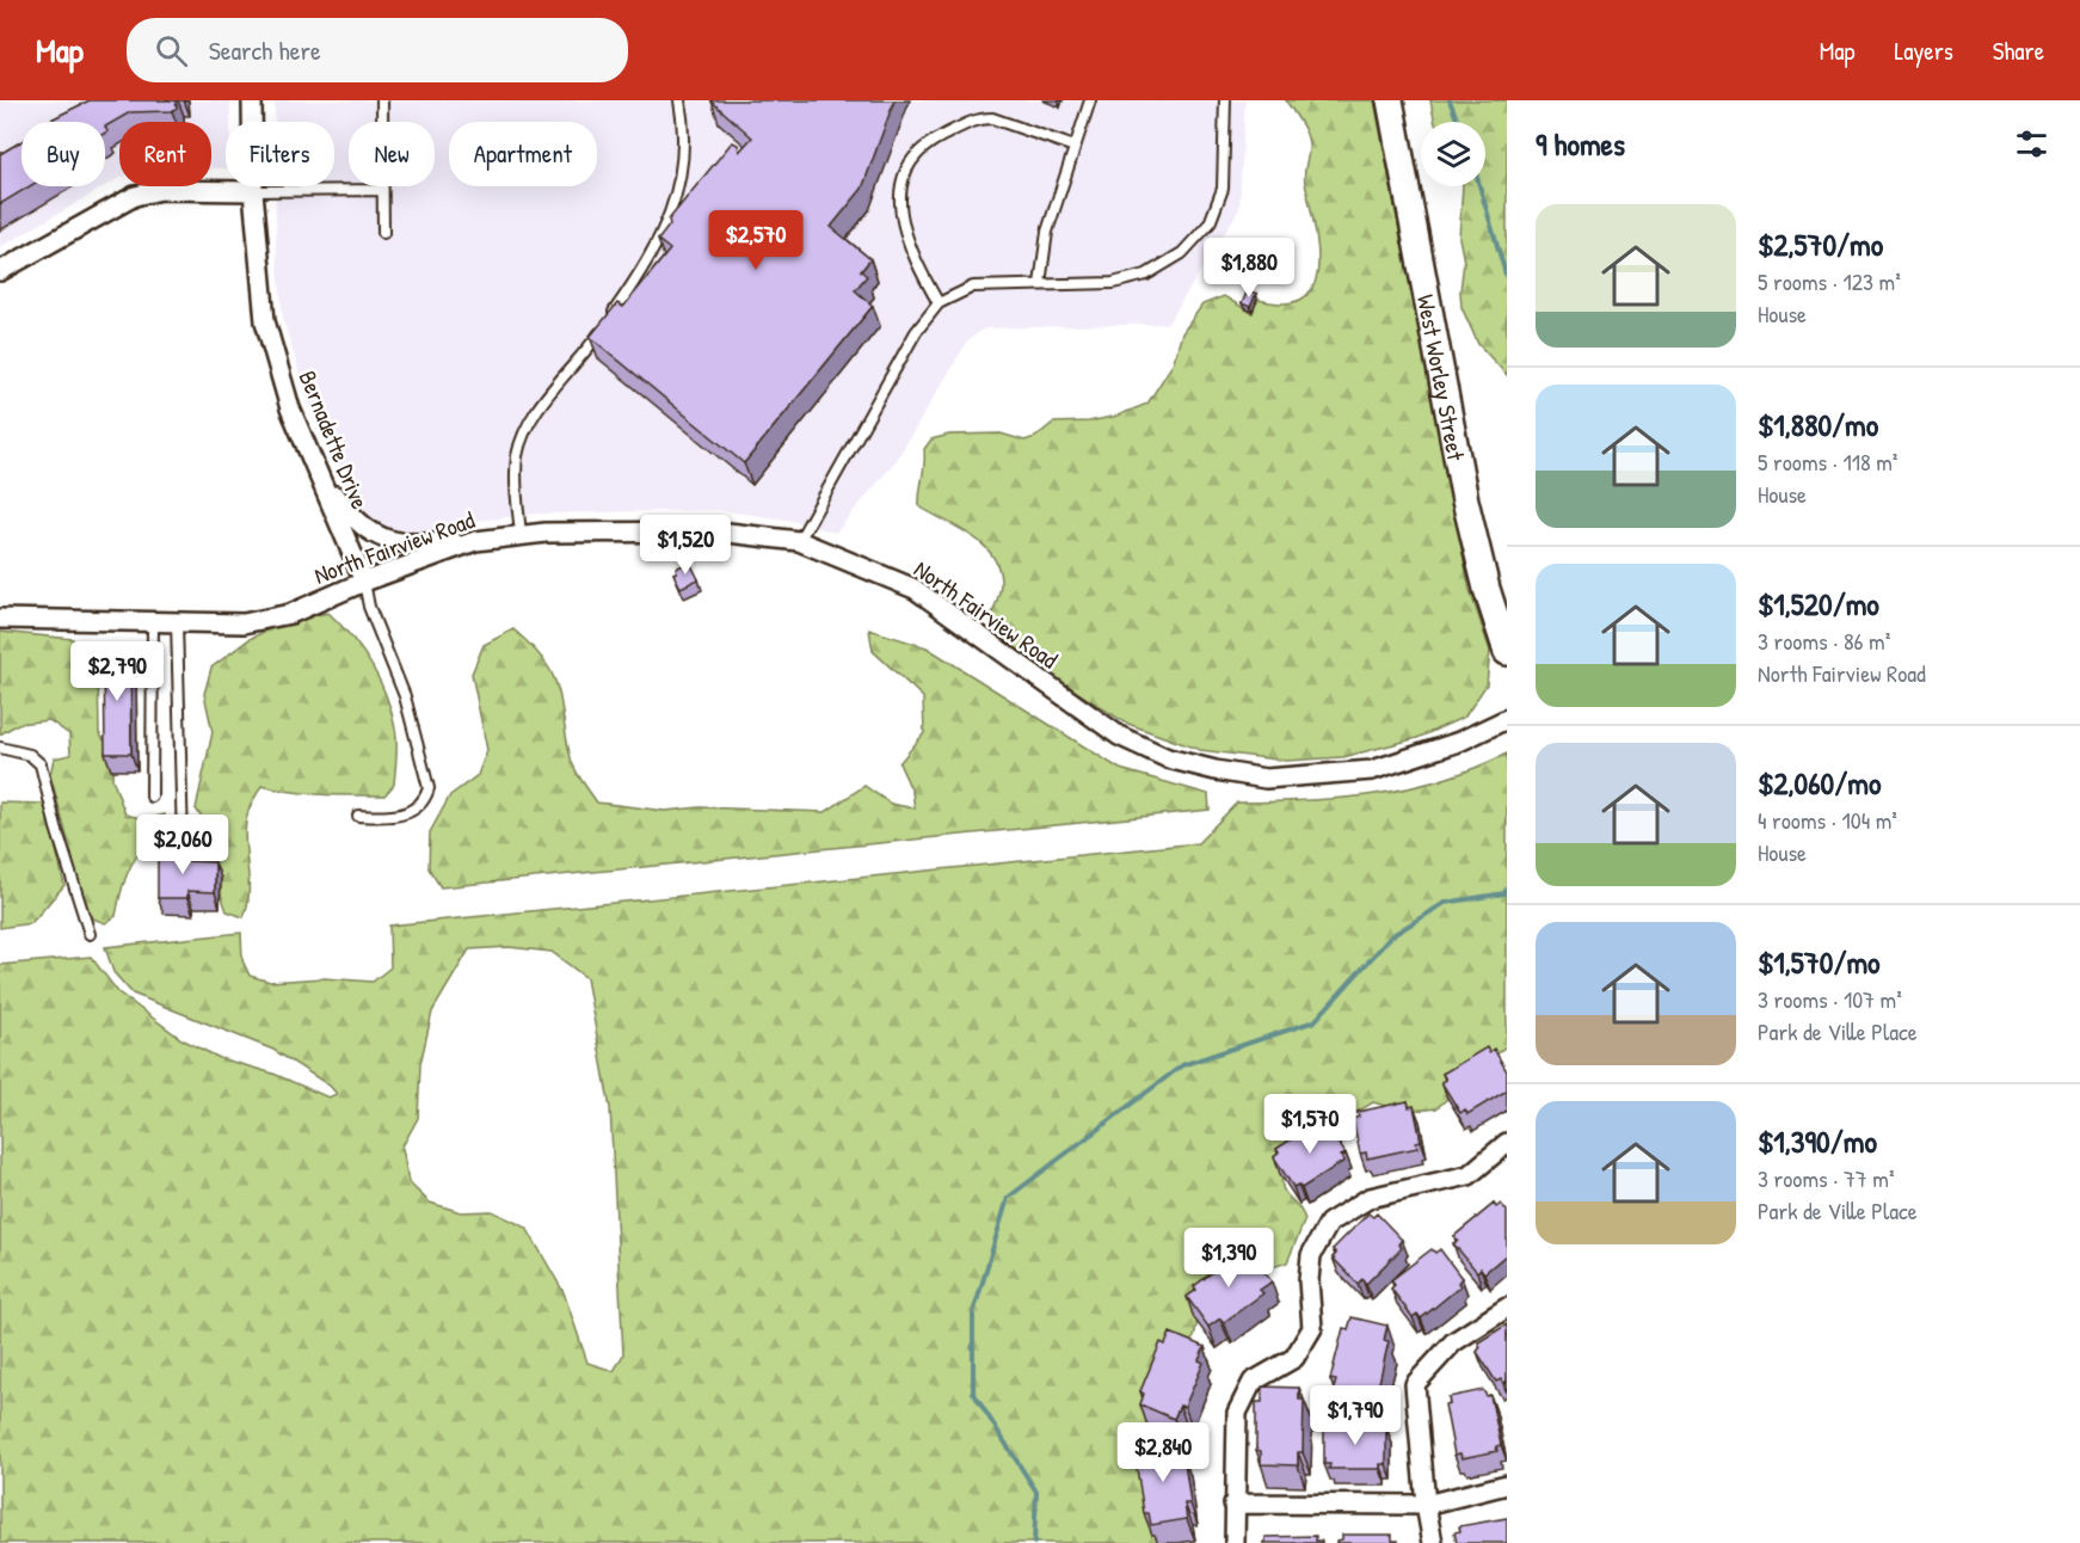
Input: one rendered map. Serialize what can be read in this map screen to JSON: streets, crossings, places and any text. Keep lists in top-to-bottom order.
{
  "streets": {
    "street": ["West Worley Street", "Bernadette Drive", "North Fairview Road"]
  },
  "crossings": [
    ["Bernadette Drive", "North Fairview Road"]
  ],
  "page": {
    "header": "Map",
    "search": "Search here",
    "nav": ["Map", "Layers", "Share"],
    "heading": "9 homes",
    "chip": [
      "Buy",
      "Rent",
      "Filters",
      "New",
      "Apartment"
    ],
    "list": [
      {
        "name": "$2,570/mo",
        "note": "5 rooms · 123 m² · House"
      },
      {
        "name": "$1,880/mo",
        "note": "5 rooms · 118 m² · House"
      },
      {
        "name": "$1,520/mo",
        "note": "3 rooms · 86 m² · North Fairview Road"
      },
      {
        "name": "$2,060/mo",
        "note": "4 rooms · 104 m² · House"
      },
      {
        "name": "$1,570/mo",
        "note": "3 rooms · 107 m² · Park de Ville Place"
      },
      {
        "name": "$1,390/mo",
        "note": "3 rooms · 77 m² · Park de Ville Place"
      }
    ],
    "price": [
      "$2,570",
      "$1,880",
      "$1,520",
      "$2,790",
      "$2,060",
      "$1,570",
      "$1,390",
      "$1,790",
      "$2,840"
    ]
  }
}
